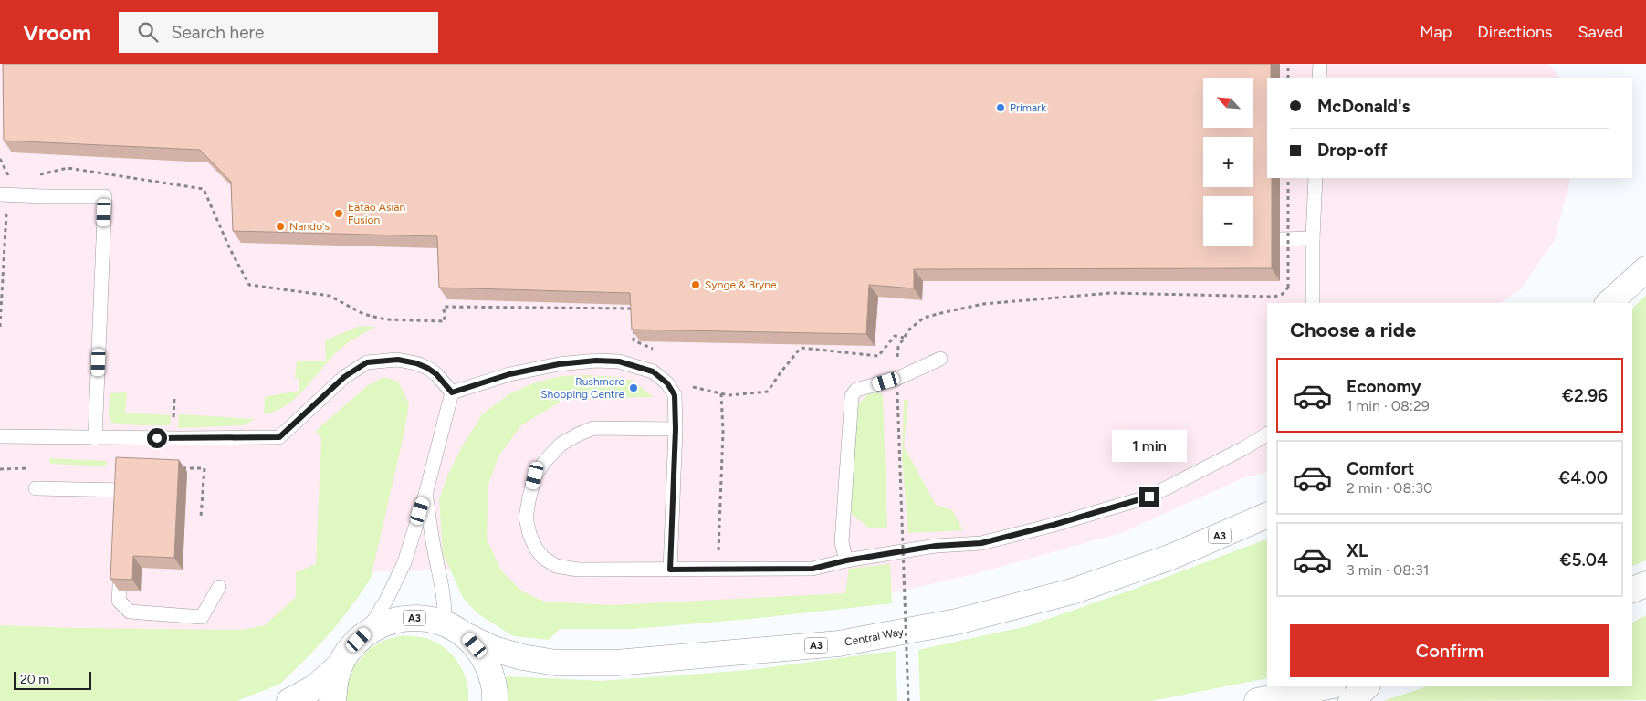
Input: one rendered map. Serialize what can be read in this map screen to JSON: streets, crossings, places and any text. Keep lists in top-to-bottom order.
{
  "streets": {
    "main road": ["A3", "Central Way"]
  },
  "crossings": [
    ["A3", "Central Way"]
  ],
  "places": [
    "Primark",
    "Eatao Asian Fusion",
    "Nando's",
    "Synge & Bryne",
    "Rushmere Shopping Centre"
  ],
  "scale_bar": "20 m",
  "north": "top left",
  "page": {
    "header": "Vroom",
    "search": "Search here",
    "nav": ["Map", "Directions", "Saved"],
    "map_buttons": ["+", "−"],
    "banner": ["McDonald's", "Drop-off"],
    "heading": "Choose a ride",
    "list": [
      {
        "name": "Economy",
        "note": "1 min · 08:29",
        "value": "€2.96"
      },
      {
        "name": "Comfort",
        "note": "2 min · 08:30",
        "value": "€4.00"
      },
      {
        "name": "XL",
        "note": "3 min · 08:31",
        "value": "€5.04"
      }
    ],
    "bubble": "1 min",
    "buttons": "Confirm",
    "scale": "20 m"
  }
}
